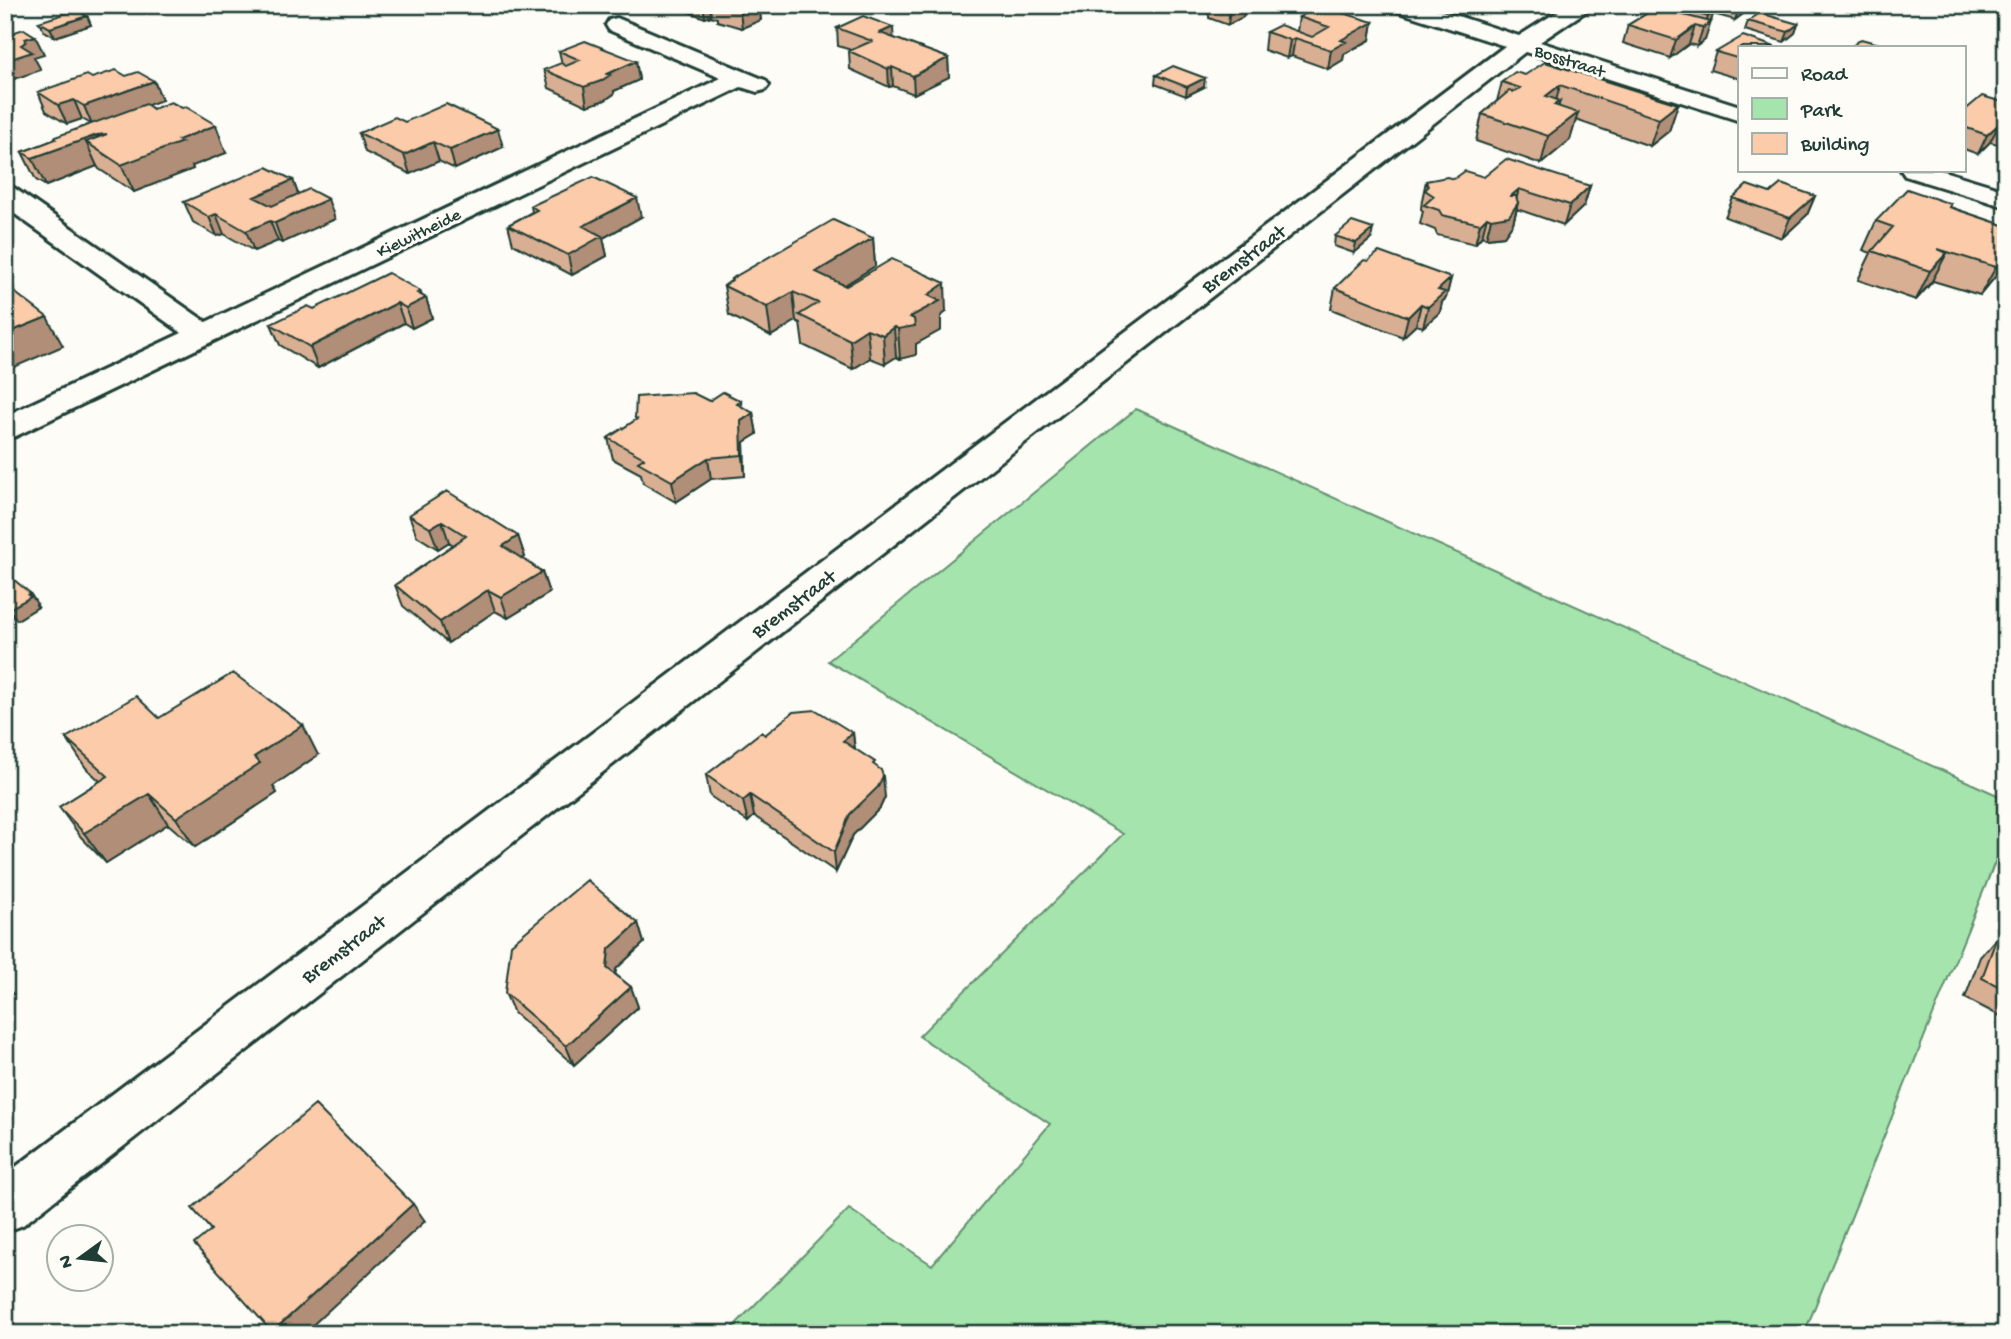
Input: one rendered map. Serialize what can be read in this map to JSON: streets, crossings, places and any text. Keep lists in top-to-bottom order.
{
  "streets": {
    "street": ["Bosstraat", "Kiewitheide", "Bremstraat"]
  },
  "crossings": [
    ["Bosstraat", "Bremstraat"]
  ],
  "legend": ["Road", "Park", "Building"],
  "north": "left"
}
